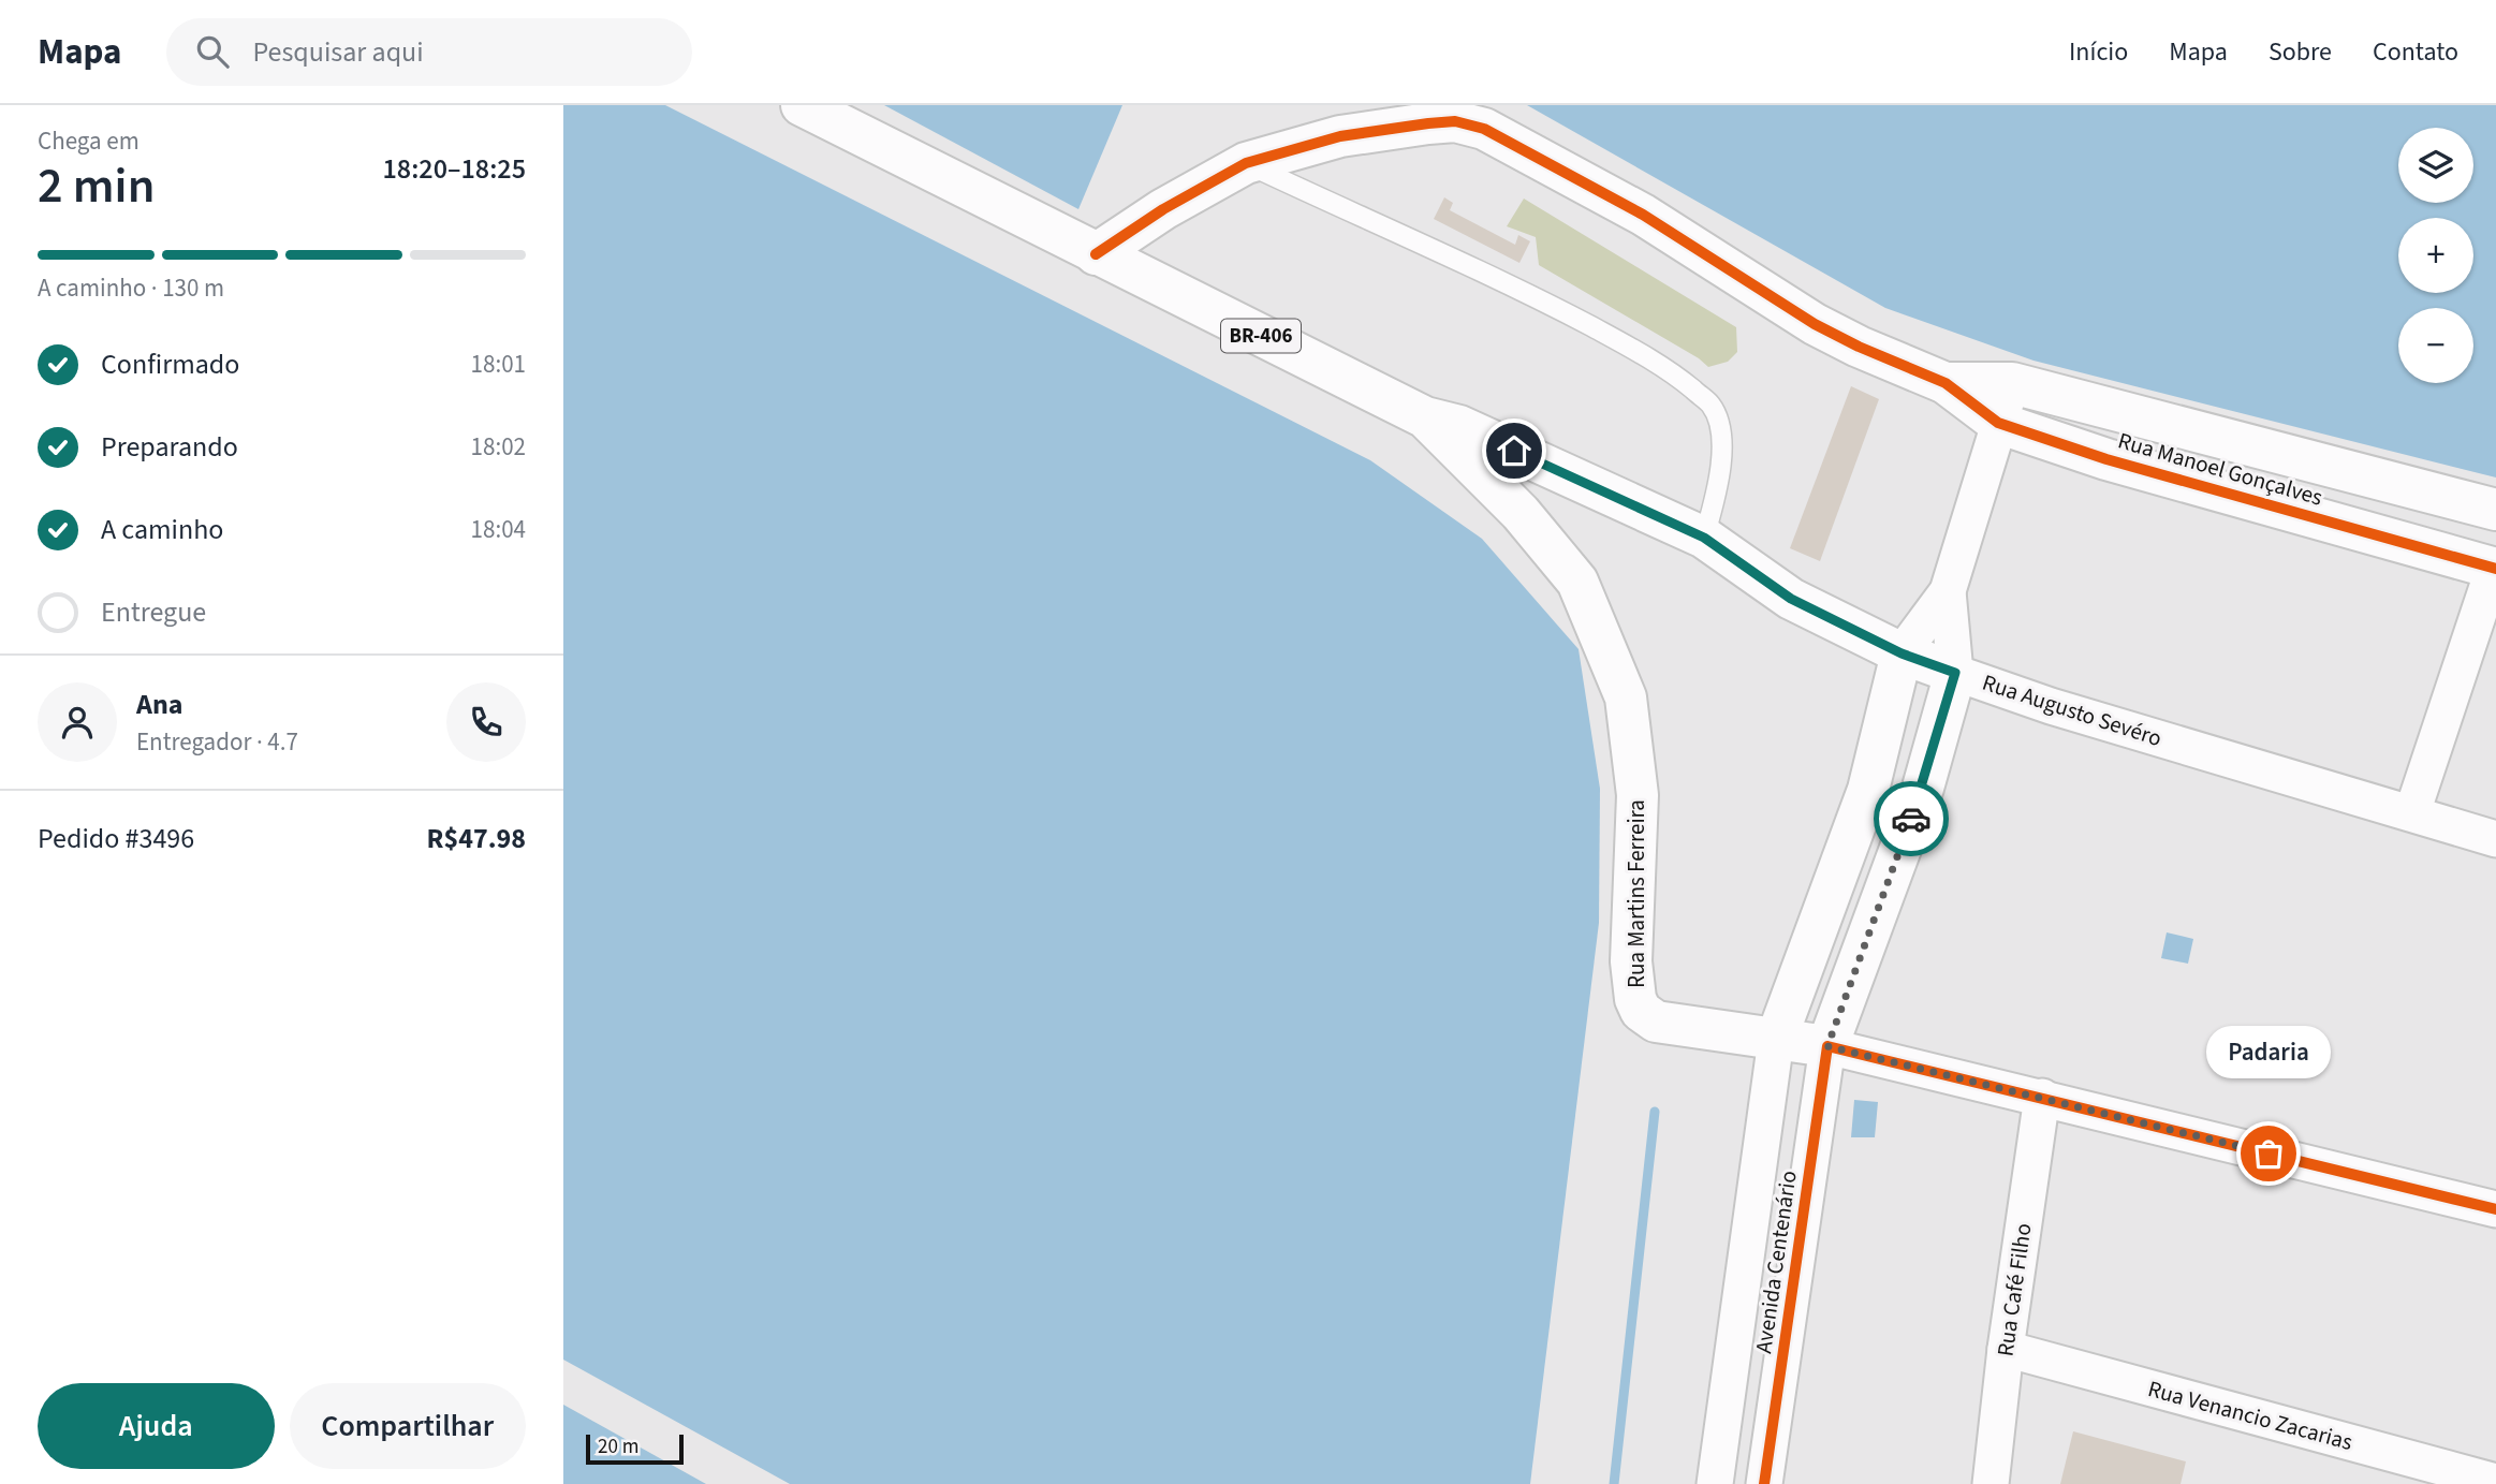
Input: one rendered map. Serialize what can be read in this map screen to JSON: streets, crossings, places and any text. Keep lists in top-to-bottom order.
{
  "streets": {
    "main road": [
      "BR-406",
      "Rua Manoel Gonçalves",
      "Rua Augusto Sevéro",
      "Rua Martins Ferreira",
      "Avenida Centenário"
    ],
    "street": ["Rua Café Filho", "Rua Venancio Zacarias"]
  },
  "crossings": [
    ["BR-406", "Rua Augusto Sevéro"],
    ["BR-406", "Rua Martins Ferreira"],
    ["Rua Manoel Gonçalves", "Avenida Centenário"],
    ["Rua Augusto Sevéro", "Rua Martins Ferreira"],
    ["Rua Augusto Sevéro", "Avenida Centenário"],
    ["Rua Martins Ferreira", "Avenida Centenário"],
    ["Rua Martins Ferreira", "Rua Café Filho"],
    ["Rua Café Filho", "Rua Venancio Zacarias"]
  ],
  "places": ["Padaria"],
  "scale_bar": "20 m",
  "page": {
    "header": "Mapa",
    "search": "Pesquisar aqui",
    "nav": [
      "Início",
      "Mapa",
      "Sobre",
      "Contato"
    ],
    "heading": ["2 min", "Chega em", "18:20–18:25"],
    "panel": [
      "Ana",
      "Entregador · 4.7",
      "Pedido #3496",
      "R$47.98"
    ],
    "map_buttons": ["+", "−"],
    "bar": "A caminho · 130 m",
    "list": [
      ["Confirmado", "18:01"],
      ["Preparando", "18:02"],
      ["A caminho", "18:04"],
      "Entregue"
    ],
    "bubble": "Padaria",
    "buttons": ["Ajuda", "Compartilhar"],
    "scale": "20 m"
  }
}
